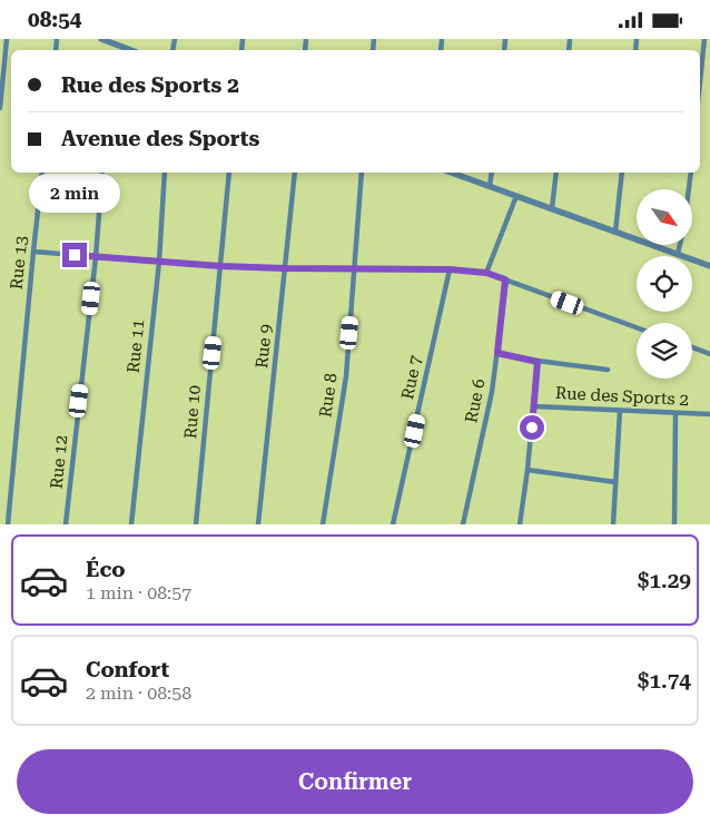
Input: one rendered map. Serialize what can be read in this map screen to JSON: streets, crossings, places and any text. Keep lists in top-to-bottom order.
{
  "streets": {
    "street": [
      "Rue 13",
      "Rue 11",
      "Rue 9",
      "Rue 7",
      "Rue 8",
      "Rue des Sports 2",
      "Rue 6",
      "Rue 10",
      "Rue 12"
    ]
  },
  "north": "bottom right",
  "page": {
    "status": "08:54",
    "banner": ["Rue des Sports 2", "Avenue des Sports"],
    "bubble": "2 min",
    "list": [
      {
        "name": "Éco",
        "note": "1 min · 08:57",
        "value": "$1.29"
      },
      {
        "name": "Confort",
        "note": "2 min · 08:58",
        "value": "$1.74"
      }
    ],
    "buttons": "Confirmer"
  }
}
